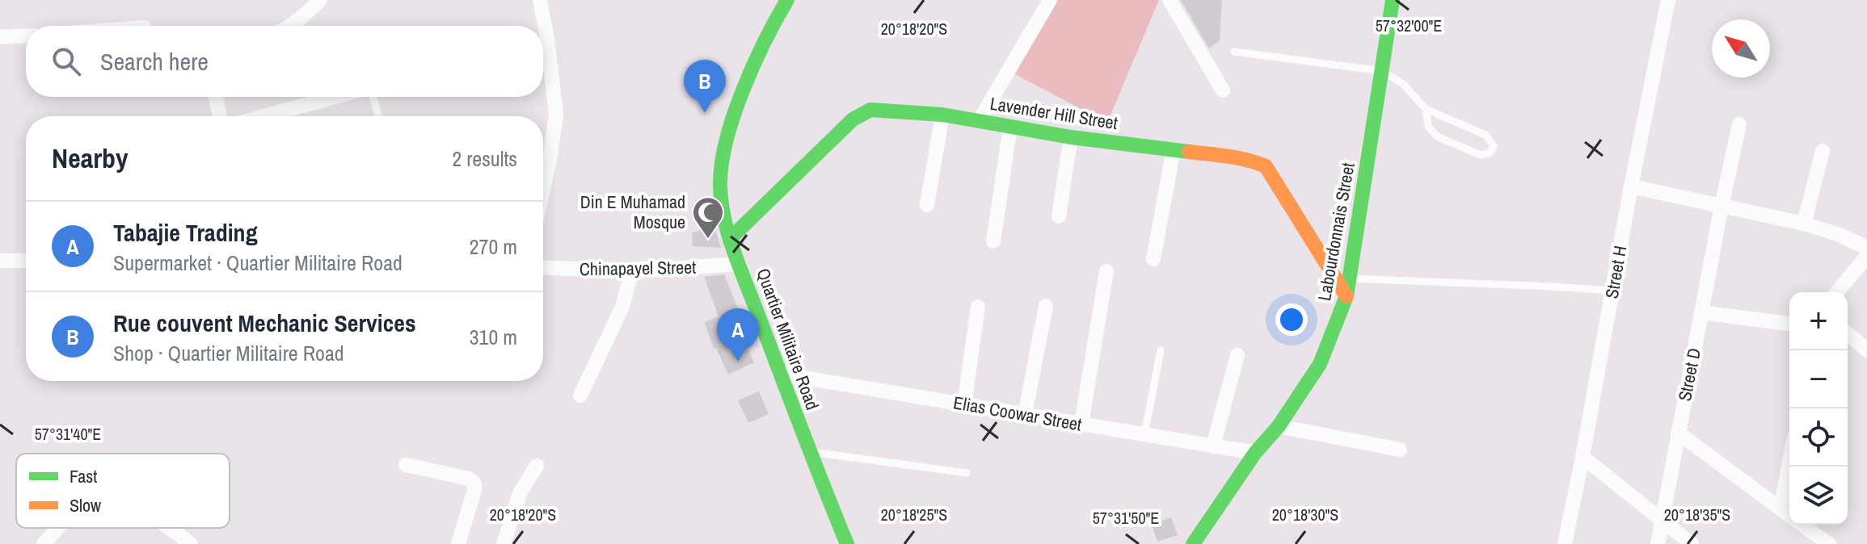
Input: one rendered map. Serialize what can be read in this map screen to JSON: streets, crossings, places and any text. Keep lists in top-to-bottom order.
{
  "streets": {
    "street": [
      "Lavender Hill Street",
      "Labourdonnais Street",
      "Chinapayel Street",
      "Street H",
      "Quartier Militaire Road",
      "Street D",
      "Elias Coowar Street"
    ]
  },
  "crossings": [
    ["Lavender Hill Street", "Labourdonnais Street"],
    ["Lavender Hill Street", "Quartier Militaire Road"],
    ["Labourdonnais Street", "Elias Coowar Street"],
    ["Chinapayel Street", "Quartier Militaire Road"],
    ["Quartier Militaire Road", "Elias Coowar Street"]
  ],
  "places": {
    "mosque": ["Din E Muhamad Mosque"]
  },
  "legend": ["Fast", "Slow"],
  "north": "top left",
  "page": {
    "search": "Search here",
    "pins": ["B", "A"],
    "heading": ["Nearby", "2 results"],
    "list": [
      {
        "mark": "A",
        "name": "Tabajie Trading",
        "note": "Supermarket · Quartier Militaire Road",
        "value": "270 m"
      },
      {
        "mark": "B",
        "name": "Rue couvent Mechanic Services",
        "note": "Shop · Quartier Militaire Road",
        "value": "310 m"
      }
    ],
    "map_buttons": ["+", "−"]
  },
  "coordinates": [
    "57°32'00\"E",
    "20°18'20\"S",
    "57°31'40\"E",
    "20°18'25\"S",
    "20°18'30\"S",
    "20°18'35\"S",
    "57°31'50\"E"
  ]
}
